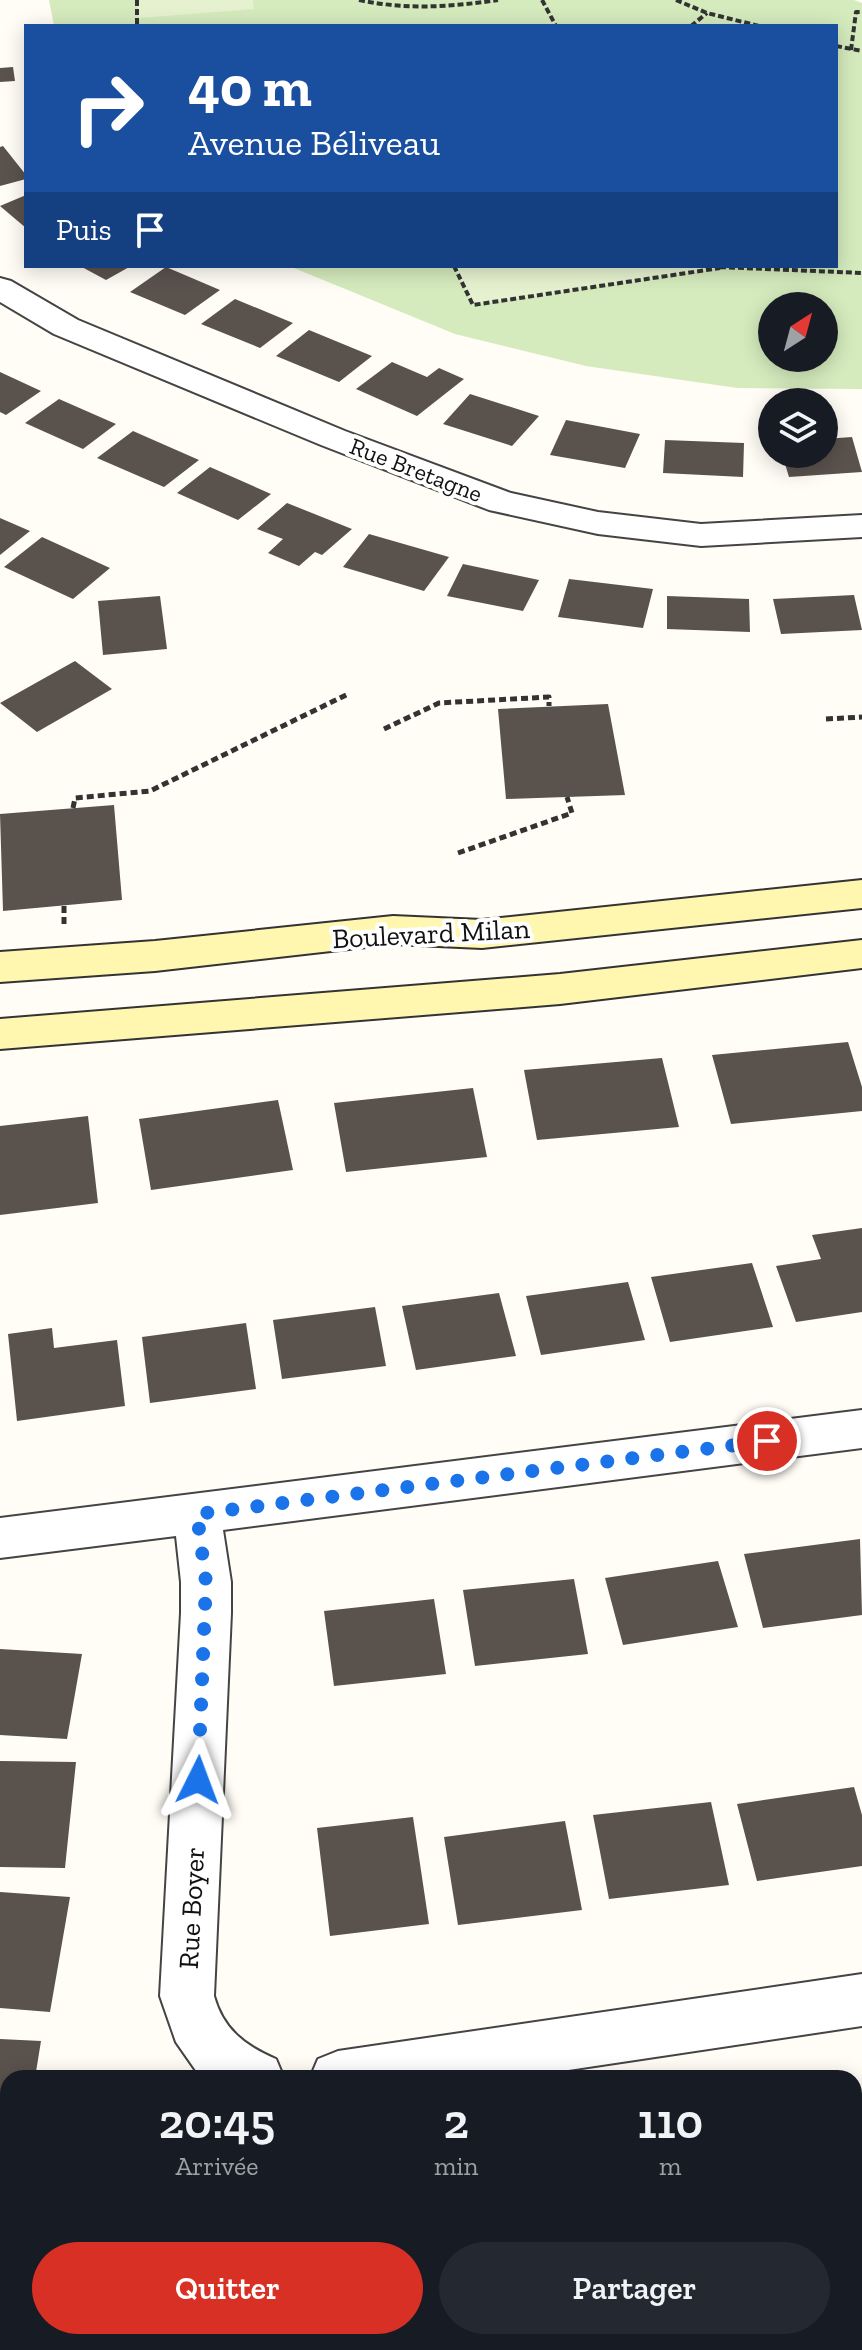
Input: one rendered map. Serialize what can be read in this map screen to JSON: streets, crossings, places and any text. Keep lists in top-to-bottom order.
{
  "streets": {
    "main road": ["Boulevard Milan"],
    "street": ["Rue Bretagne", "Rue Boyer"]
  },
  "north": "top right",
  "page": {
    "turn": ["40 m", "Avenue Béliveau"],
    "then": "Puis",
    "eta": [
      "20:45",
      "Arrivée",
      "2",
      "min",
      "110",
      "m"
    ],
    "buttons": ["Quitter", "Partager"]
  }
}
